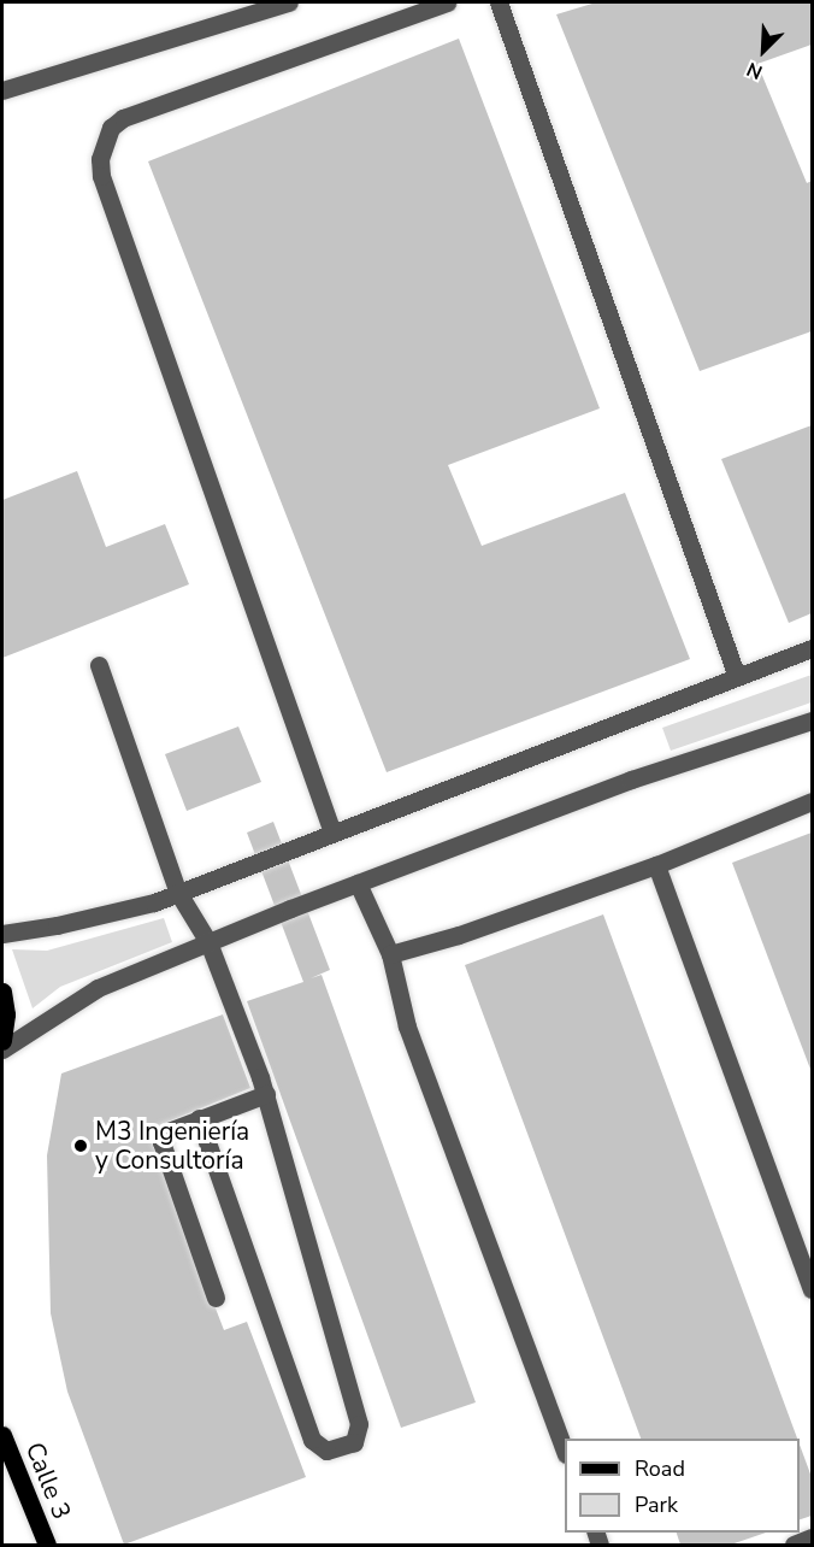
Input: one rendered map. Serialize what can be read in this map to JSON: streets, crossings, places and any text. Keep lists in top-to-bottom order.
{
  "streets": {
    "main road": ["Calle 3"]
  },
  "places": ["M3 Ingeniería y Consultoría"],
  "legend": ["Road", "Park"],
  "north": "bottom left"
}
